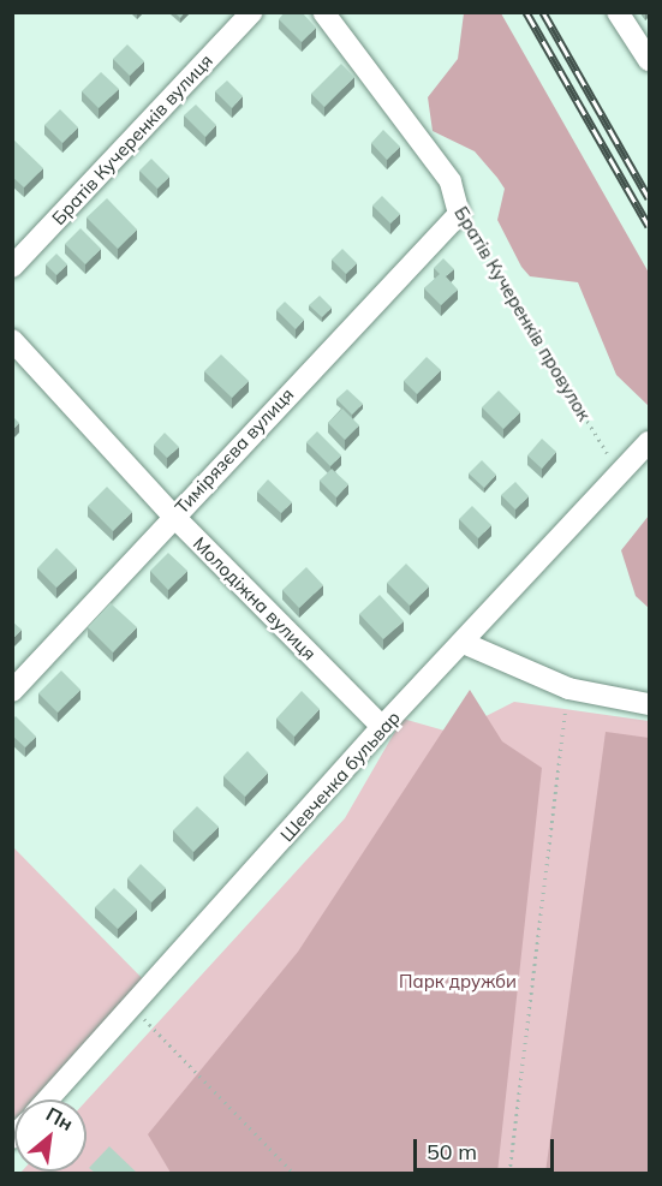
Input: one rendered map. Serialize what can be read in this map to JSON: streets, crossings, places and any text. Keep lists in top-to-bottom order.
{
  "streets": {
    "street": [
      "Братів Кучеренків вулиця",
      "Братів Кучеренків провулок",
      "Тимірязєва вулиця",
      "Молодіжна вулиця",
      "Шевченка бульвар"
    ]
  },
  "crossings": [
    ["Братів Кучеренків провулок", "Тимірязєва вулиця"],
    ["Братів Кучеренків провулок", "Шевченка бульвар"],
    ["Тимірязєва вулиця", "Молодіжна вулиця"],
    ["Молодіжна вулиця", "Шевченка бульвар"]
  ],
  "parks": ["Парк дружби"],
  "scale_bar": "50 m",
  "north": "top right"
}
